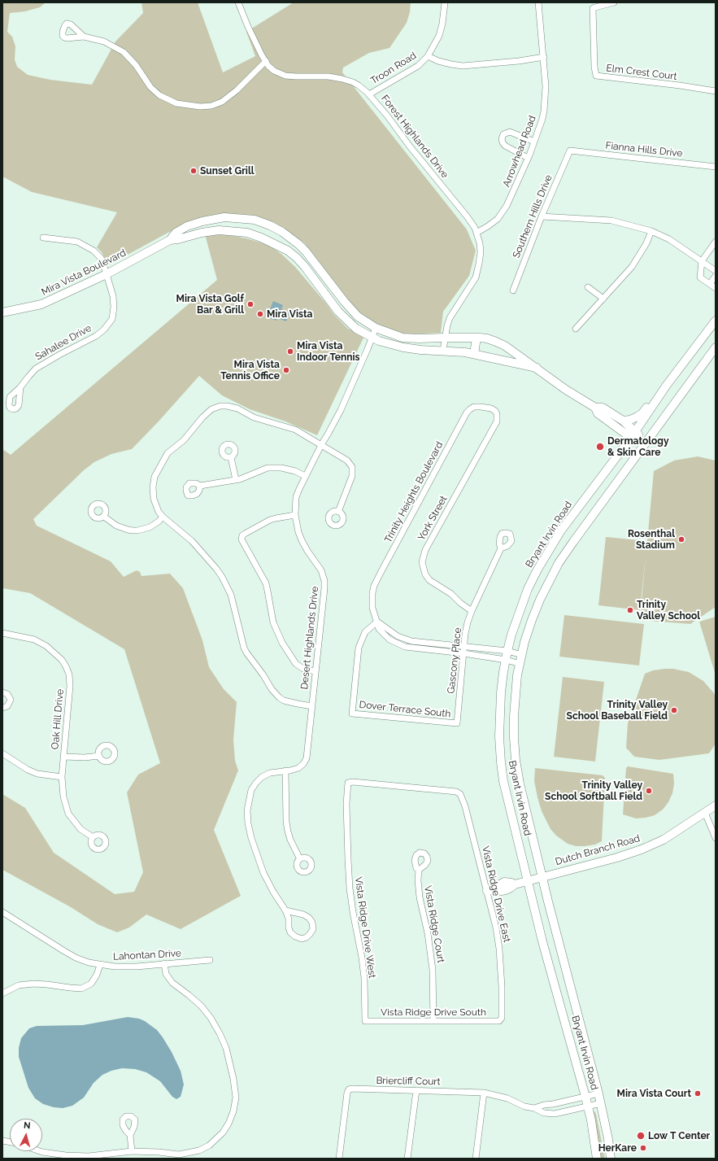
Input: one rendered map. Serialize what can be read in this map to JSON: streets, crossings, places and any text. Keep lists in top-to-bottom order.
{
  "streets": {
    "main road": ["Mira Vista Boulevard", "Bryant Irvin Road", "Dutch Branch Road"],
    "street": [
      "Troon Road",
      "Elm Crest Court",
      "Forest Highlands Drive",
      "Fianna Hills Drive",
      "Arrowhead Road",
      "Southern Hills Drive",
      "Sahalee Drive",
      "Trinity Heights Boulevard",
      "York Street",
      "Desert Highlands Drive",
      "Gascony Place",
      "Dover Terrace South",
      "Oak Hill Drive",
      "Vista Ridge Drive East",
      "Vista Ridge Court",
      "Vista Ridge Drive West",
      "Lahontan Drive",
      "Vista Ridge Drive South",
      "Briercliff Court"
    ]
  },
  "crossings": [
    ["Troon Road", "Forest Highlands Drive"],
    ["Forest Highlands Drive", "Arrowhead Road"],
    ["Forest Highlands Drive", "Mira Vista Boulevard"],
    ["Fianna Hills Drive", "Southern Hills Drive"],
    ["Mira Vista Boulevard", "Sahalee Drive"],
    ["Mira Vista Boulevard", "Bryant Irvin Road"],
    ["Mira Vista Boulevard", "Desert Highlands Drive"],
    ["Trinity Heights Boulevard", "York Street"],
    ["Trinity Heights Boulevard", "Bryant Irvin Road"],
    ["Trinity Heights Boulevard", "Gascony Place"],
    ["Trinity Heights Boulevard", "Dover Terrace South"],
    ["York Street", "Gascony Place"],
    ["Bryant Irvin Road", "Dutch Branch Road"],
    ["Bryant Irvin Road", "Briercliff Court"],
    ["Gascony Place", "Dover Terrace South"],
    ["Dutch Branch Road", "Vista Ridge Drive East"],
    ["Vista Ridge Drive East", "Vista Ridge Drive West"],
    ["Vista Ridge Drive East", "Vista Ridge Drive South"],
    ["Vista Ridge Court", "Vista Ridge Drive South"],
    ["Vista Ridge Drive West", "Vista Ridge Drive South"]
  ],
  "places": [
    "Sunset Grill",
    "Mira Vista Golf Bar & Grill",
    "Mira Vista",
    "Mira Vista Indoor Tennis",
    "Mira Vista Tennis Office",
    "Dermatology & Skin Care",
    "Rosenthal Stadium",
    "Trinity Valley School",
    "Trinity Valley School Baseball Field",
    "Trinity Valley School Softball Field",
    "Mira Vista Court",
    "Low T Center",
    "HerKare"
  ],
  "north": "top"
}
